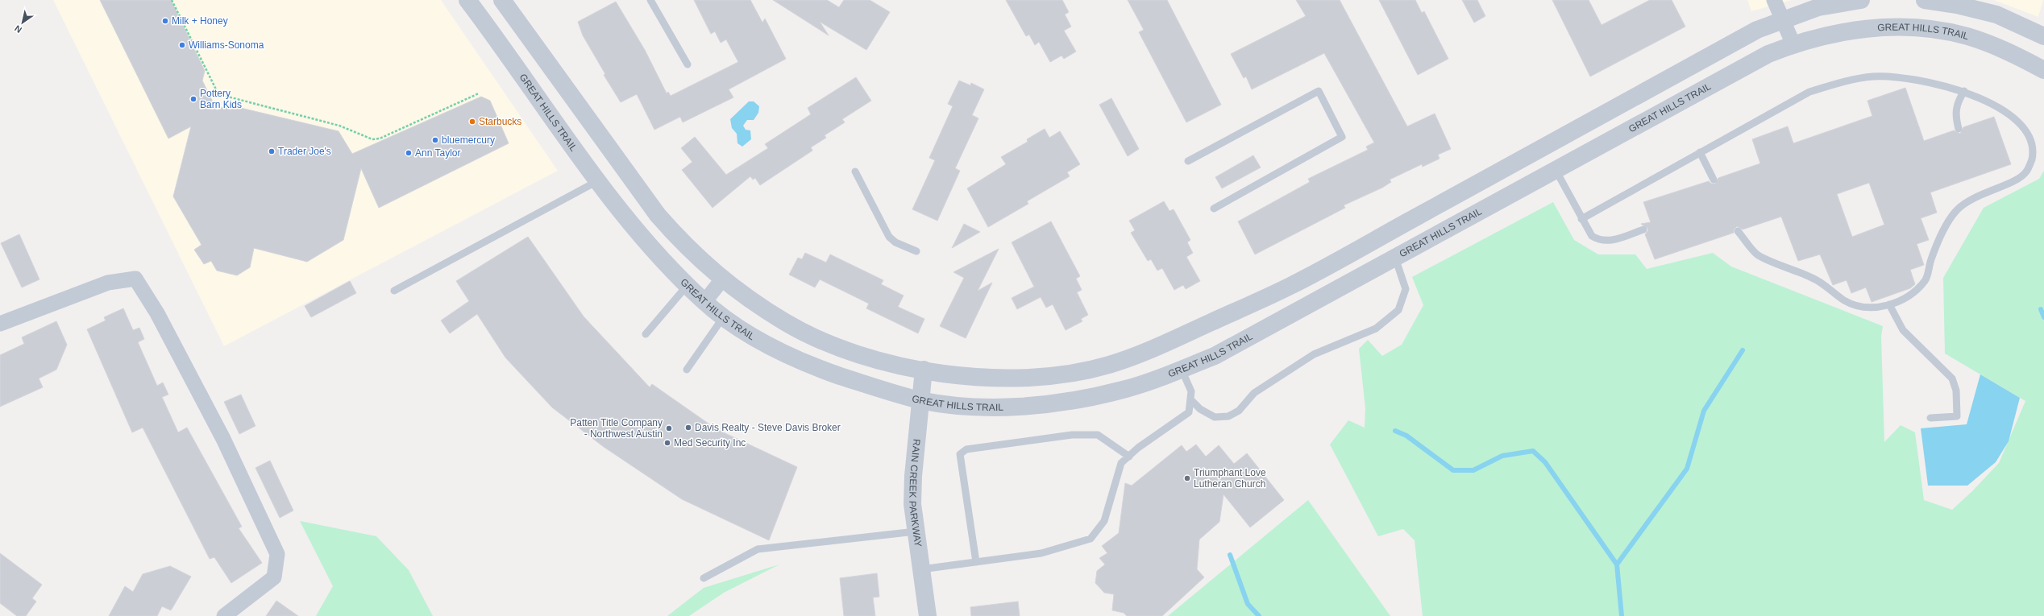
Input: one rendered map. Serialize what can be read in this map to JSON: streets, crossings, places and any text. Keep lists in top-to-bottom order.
{
  "streets": {
    "street": ["GREAT HILLS TRAIL", "RAIN CREEK PARKWAY"]
  },
  "crossings": [
    ["GREAT HILLS TRAIL", "RAIN CREEK PARKWAY"]
  ],
  "places": [
    "Milk + Honey",
    "Williams-Sonoma",
    "Pottery Barn Kids",
    "Starbucks",
    "bluemercury",
    "Trader Joe's",
    "Ann Taylor",
    "Davis Realty - Steve Davis Broker",
    "Patten Title Company - Northwest Austin",
    "Med Security Inc",
    "Triumphant Love Lutheran Church"
  ],
  "north": "bottom left"
}
